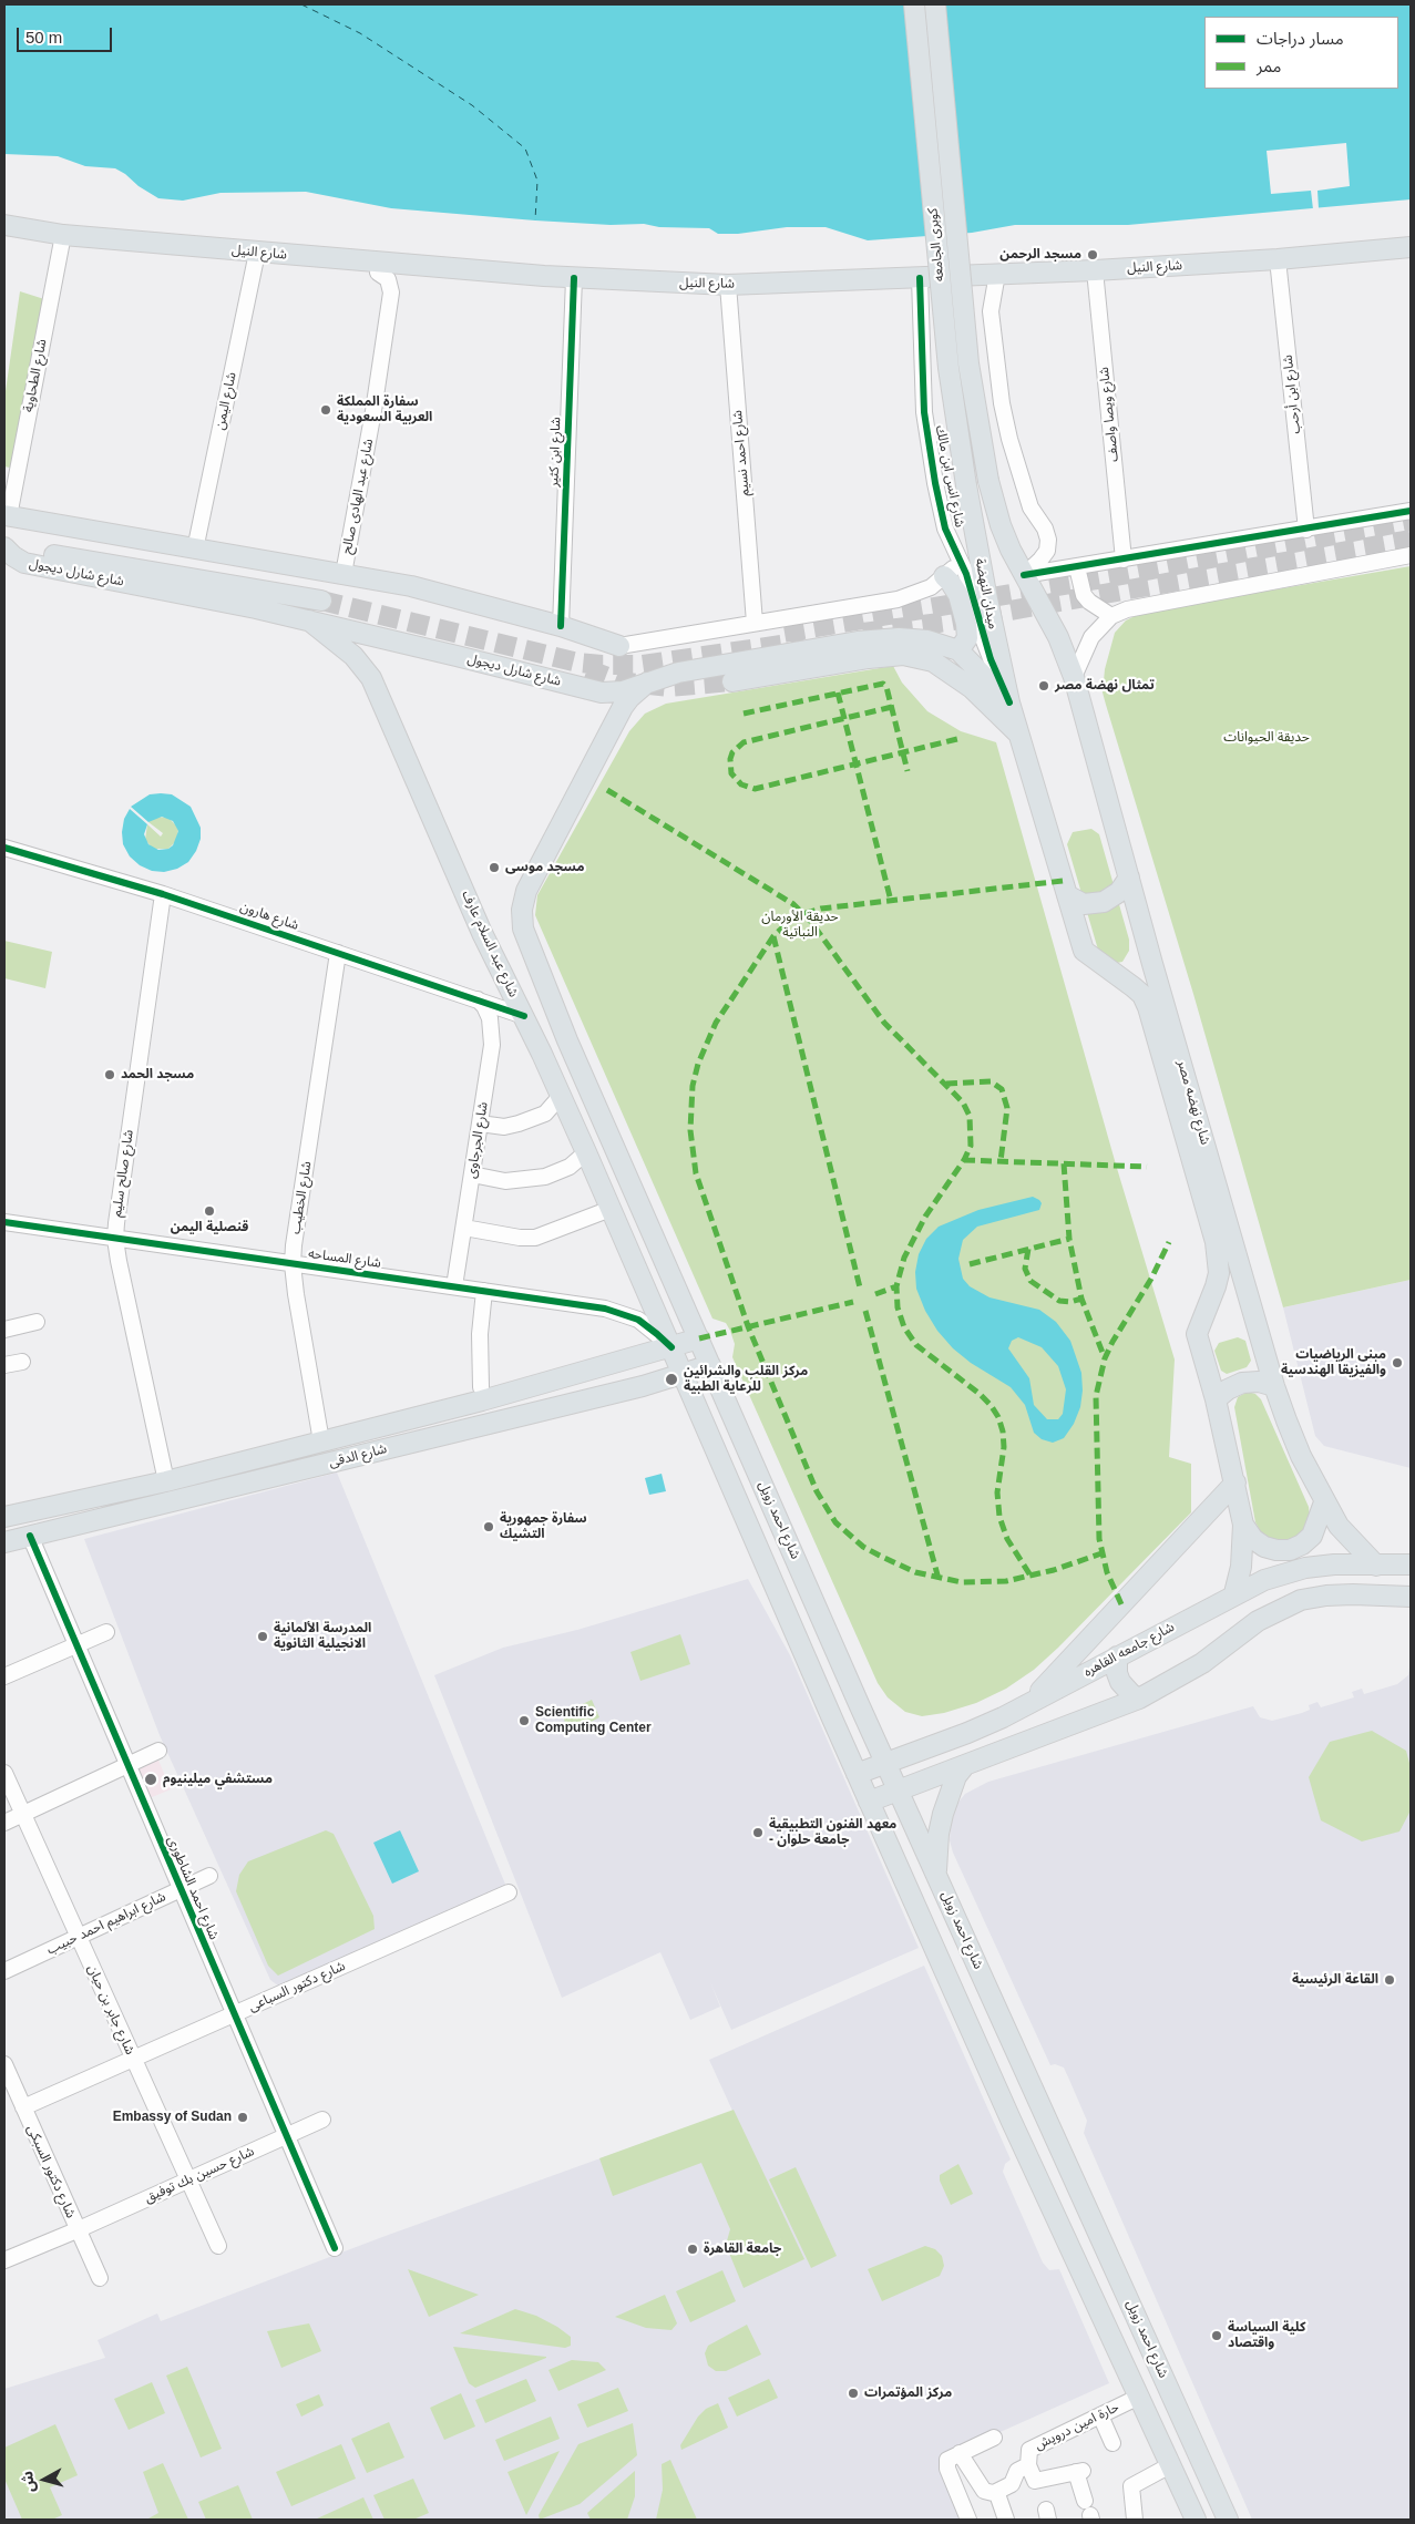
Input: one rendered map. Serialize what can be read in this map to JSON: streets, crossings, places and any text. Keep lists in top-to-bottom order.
{
  "streets": {
    "main road": [
      "كوبرى الجامعه",
      "شارع النيل",
      "شارع شارل ديجول",
      "ميدان النهضة",
      "شارع عبد السلام عارف",
      "شارع نهضه مصر",
      "شارع الدقى",
      "شارع احمد زويل",
      "شارع جامعه القاهره"
    ],
    "street": [
      "شارع الطحاوية",
      "شارع ابن أرحب",
      "شارع اليمن",
      "شارع ويصا واصف",
      "شارع ابن كثير",
      "شارع احمد نسيم",
      "شارع انس ابن مالك",
      "شارع عبد الهادى صالح",
      "شارع هارون",
      "شارع الجرجاوى",
      "شارع صالح سليم",
      "شارع الخطيب",
      "شارع المساحه",
      "شارع احمد الشاطورى",
      "شارع ابراهيم احمد حبيب",
      "شارع دكتور السباعى",
      "شارع جابر بن حيان",
      "شارع دكتور السبكى",
      "شارع حسين بك توفيق",
      "حارة امين درويش"
    ]
  },
  "crossings": [
    ["كوبرى الجامعه", "ميدان النهضة"],
    ["كوبرى الجامعه", "شارع نهضه مصر"],
    ["شارع النيل", "شارع الطحاوية"],
    ["شارع النيل", "شارع ابن أرحب"],
    ["شارع النيل", "شارع اليمن"],
    ["شارع النيل", "شارع ويصا واصف"],
    ["شارع النيل", "شارع ابن كثير"],
    ["شارع النيل", "شارع احمد نسيم"],
    ["شارع النيل", "شارع انس ابن مالك"],
    ["شارع النيل", "شارع عبد الهادى صالح"],
    ["شارع انس ابن مالك", "شارع شارل ديجول"],
    ["شارع انس ابن مالك", "ميدان النهضة"],
    ["شارع انس ابن مالك", "شارع نهضه مصر"],
    ["شارع شارل ديجول", "ميدان النهضة"],
    ["شارع شارل ديجول", "شارع عبد السلام عارف"],
    ["شارع شارل ديجول", "شارع نهضه مصر"],
    ["ميدان النهضة", "شارع نهضه مصر"],
    ["شارع هارون", "شارع عبد السلام عارف"],
    ["شارع هارون", "شارع الجرجاوى"],
    ["شارع هارون", "شارع صالح سليم"],
    ["شارع هارون", "شارع الخطيب"],
    ["شارع عبد السلام عارف", "شارع المساحه"],
    ["شارع عبد السلام عارف", "شارع الدقى"],
    ["شارع نهضه مصر", "شارع جامعه القاهره"],
    ["شارع الجرجاوى", "شارع المساحه"],
    ["شارع صالح سليم", "شارع المساحه"],
    ["شارع صالح سليم", "شارع الدقى"],
    ["شارع الخطيب", "شارع المساحه"],
    ["شارع الخطيب", "شارع الدقى"],
    ["شارع المساحه", "شارع الدقى"],
    ["شارع الدقى", "شارع احمد زويل"],
    ["شارع الدقى", "شارع احمد الشاطورى"],
    ["شارع احمد زويل", "شارع جامعه القاهره"],
    ["شارع احمد الشاطورى", "شارع ابراهيم احمد حبيب"],
    ["شارع احمد الشاطورى", "شارع دكتور السباعى"],
    ["شارع احمد الشاطورى", "شارع حسين بك توفيق"],
    ["شارع ابراهيم احمد حبيب", "شارع جابر بن حيان"],
    ["شارع دكتور السباعى", "شارع جابر بن حيان"],
    ["شارع دكتور السباعى", "شارع دكتور السبكى"],
    ["شارع جابر بن حيان", "شارع حسين بك توفيق"],
    ["شارع دكتور السبكى", "شارع حسين بك توفيق"]
  ],
  "parks": ["حديقة الحيوانات", "حديقة الأورمان النباتية"],
  "places": [
    "مسجد الرحمن",
    "سفارة المملكة العربية السعودية",
    "تمثال نهضة مصر",
    "مسجد موسى",
    "مسجد الحمد",
    "قنصلية اليمن",
    "مبنى الرياضيات والفيزيقا الهندسية",
    "مركز القلب والشرائين للرعاية الطبية",
    "سفارة جمهورية التشيك",
    "المدرسة الألمانية الانجيلية الثانوية",
    "Scientific Computing Center",
    "مستشفي ميلينيوم",
    "معهد الفنون التطبيقية - جامعة حلوان",
    "القاعة الرئيسية",
    "Embassy of Sudan",
    "جامعة القاهرة",
    "كلية السياسة واقتصاد",
    "مركز المؤتمرات"
  ],
  "legend": ["مسار دراجات", "ممر"],
  "scale_bar": "50 m",
  "north": "left"
}
